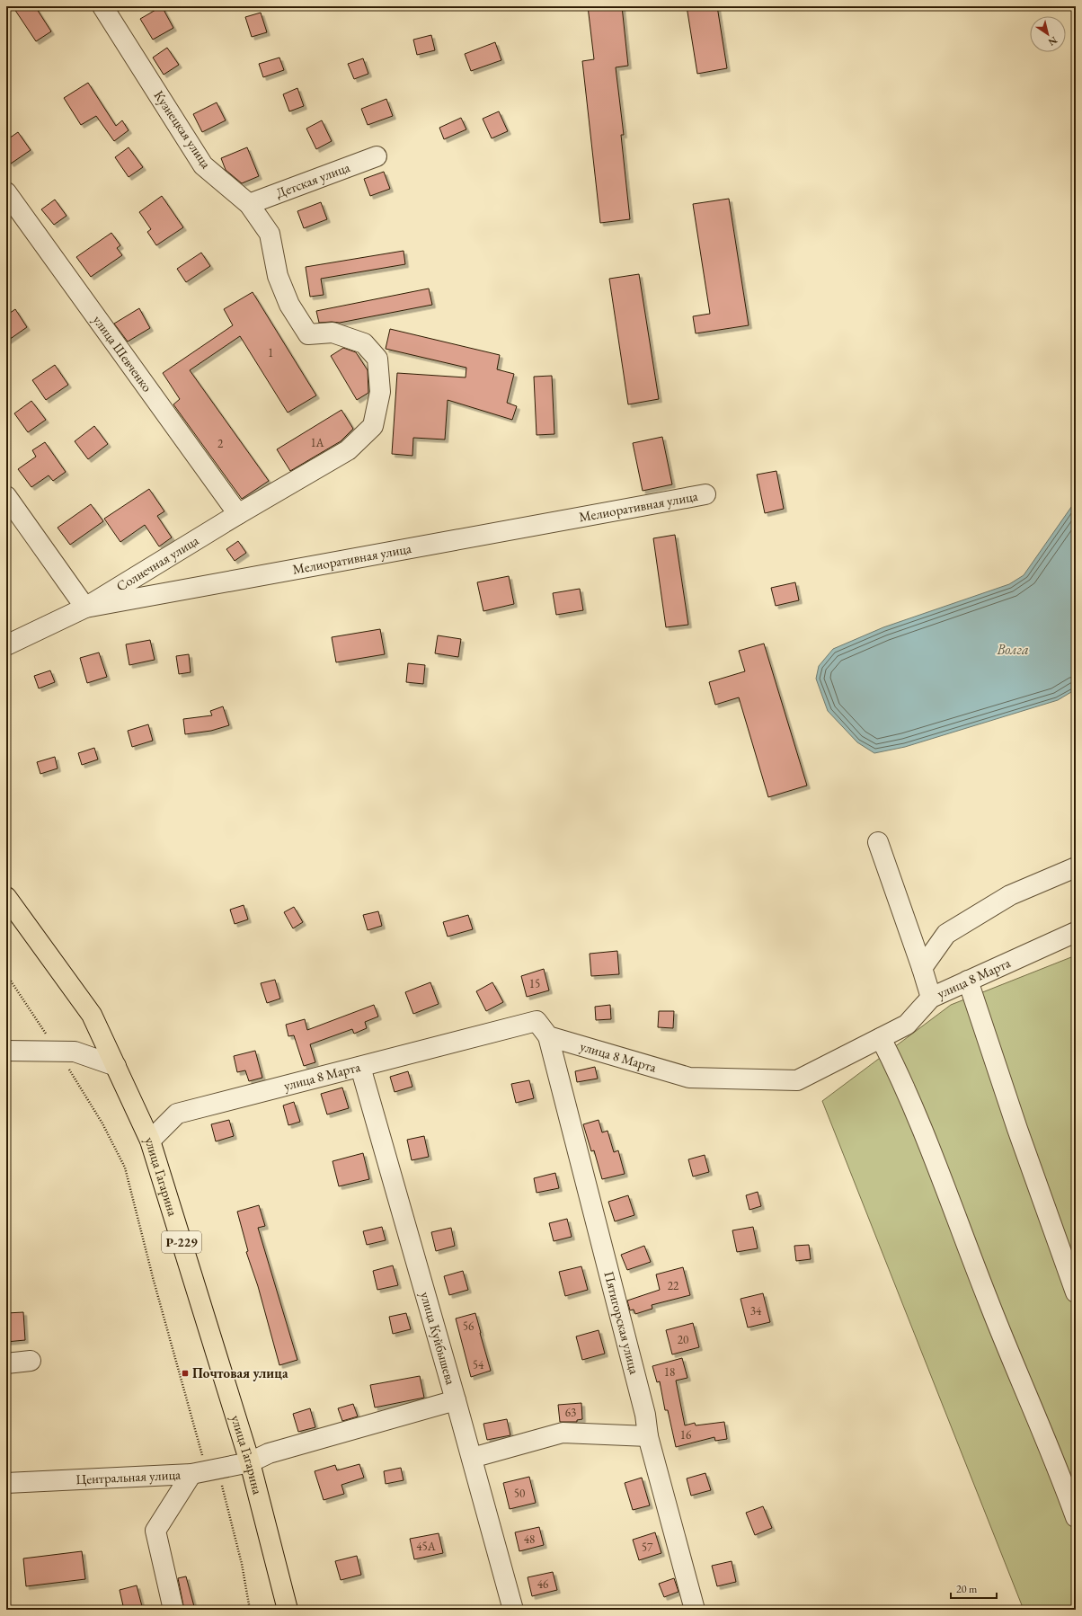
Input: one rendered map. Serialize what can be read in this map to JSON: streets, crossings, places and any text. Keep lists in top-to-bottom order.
{
  "streets": {
    "main road": ["улица Гагарина", "Р-229"],
    "street": [
      "Кузнецкая улица",
      "Детская улица",
      "улица Шевченко",
      "Мелиоративная улица",
      "Солнечная улица",
      "улица 8 Марта",
      "Пятигорская улица",
      "улица Куйбышева",
      "Центральная улица"
    ]
  },
  "crossings": [
    ["Кузнецкая улица", "Детская улица"],
    ["Кузнецкая улица", "Солнечная улица"],
    ["улица Шевченко", "Солнечная улица"],
    ["Мелиоративная улица", "Солнечная улица"],
    ["улица 8 Марта", "улица Гагарина"],
    ["улица 8 Марта", "Пятигорская улица"],
    ["улица 8 Марта", "улица Куйбышева"],
    ["улица Гагарина", "Центральная улица"],
    ["улица Куйбышева", "Центральная улица"]
  ],
  "water": ["Волга"],
  "places": {
    "transit": ["Почтовая улица"]
  },
  "house_numbers": [
    "1",
    "1А",
    "2",
    "15",
    "22",
    "34",
    "56",
    "20",
    "54",
    "18",
    "63",
    "16",
    "50",
    "48",
    "45А",
    "57",
    "46"
  ],
  "scale_bar": "20 m",
  "north": "bottom right"
}
